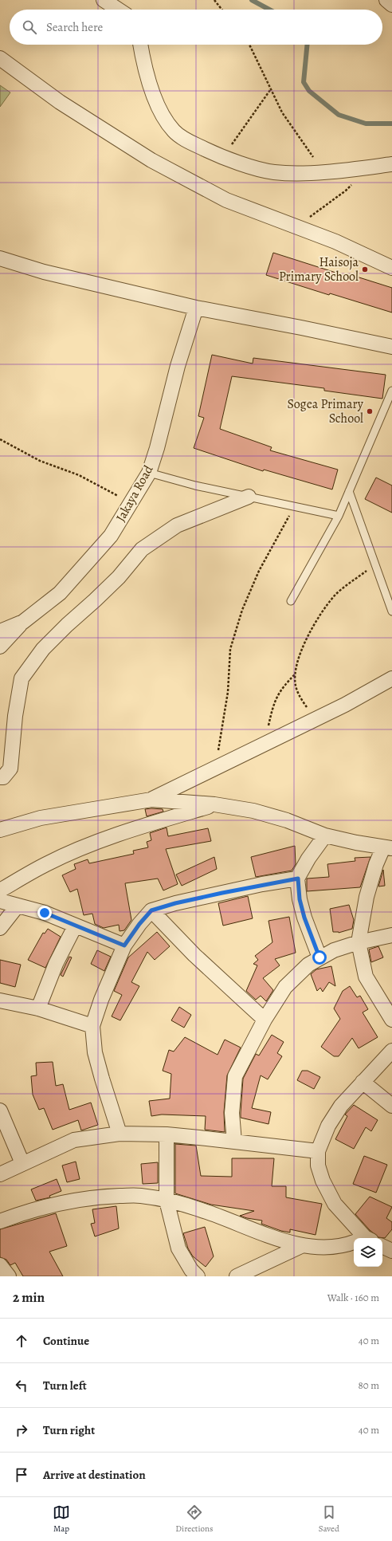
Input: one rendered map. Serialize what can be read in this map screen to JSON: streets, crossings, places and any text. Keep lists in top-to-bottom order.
{
  "streets": {
    "street": ["Jakaya Road"]
  },
  "places": ["Haisoja Primary School", "Sogea Primary School"],
  "page": {
    "search": "Search here",
    "heading": ["2 min", "Walk · 160 m"],
    "list": [
      ["Continue", "40 m"],
      ["Turn left", "80 m"],
      ["Turn right", "40 m"],
      "Arrive at destination"
    ],
    "nav": ["Map", "Directions", "Saved"]
  }
}
